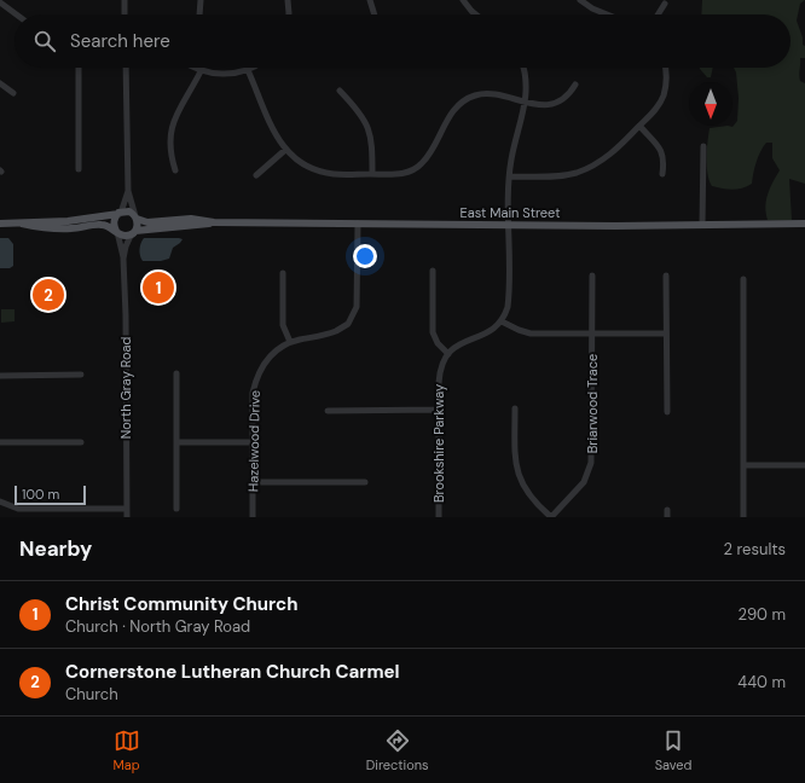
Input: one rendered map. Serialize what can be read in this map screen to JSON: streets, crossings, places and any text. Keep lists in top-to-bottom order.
{
  "streets": {
    "main road": ["East Main Street"],
    "street": [
      "North Gray Road",
      "Briarwood Trace",
      "Hazelwood Drive",
      "Brookshire Parkway"
    ]
  },
  "crossings": [
    ["East Main Street", "North Gray Road"],
    ["East Main Street", "Hazelwood Drive"]
  ],
  "scale_bar": "100 m",
  "north": "bottom",
  "page": {
    "search": "Search here",
    "pins": ["1", "2"],
    "scale": "100 m",
    "heading": ["Nearby", "2 results"],
    "list": [
      {
        "mark": "1",
        "name": "Christ Community Church",
        "note": "Church · North Gray Road",
        "value": "290 m"
      },
      {
        "mark": "2",
        "name": "Cornerstone Lutheran Church Carmel",
        "note": "Church",
        "value": "440 m"
      }
    ],
    "nav": ["Map", "Directions", "Saved"]
  }
}
